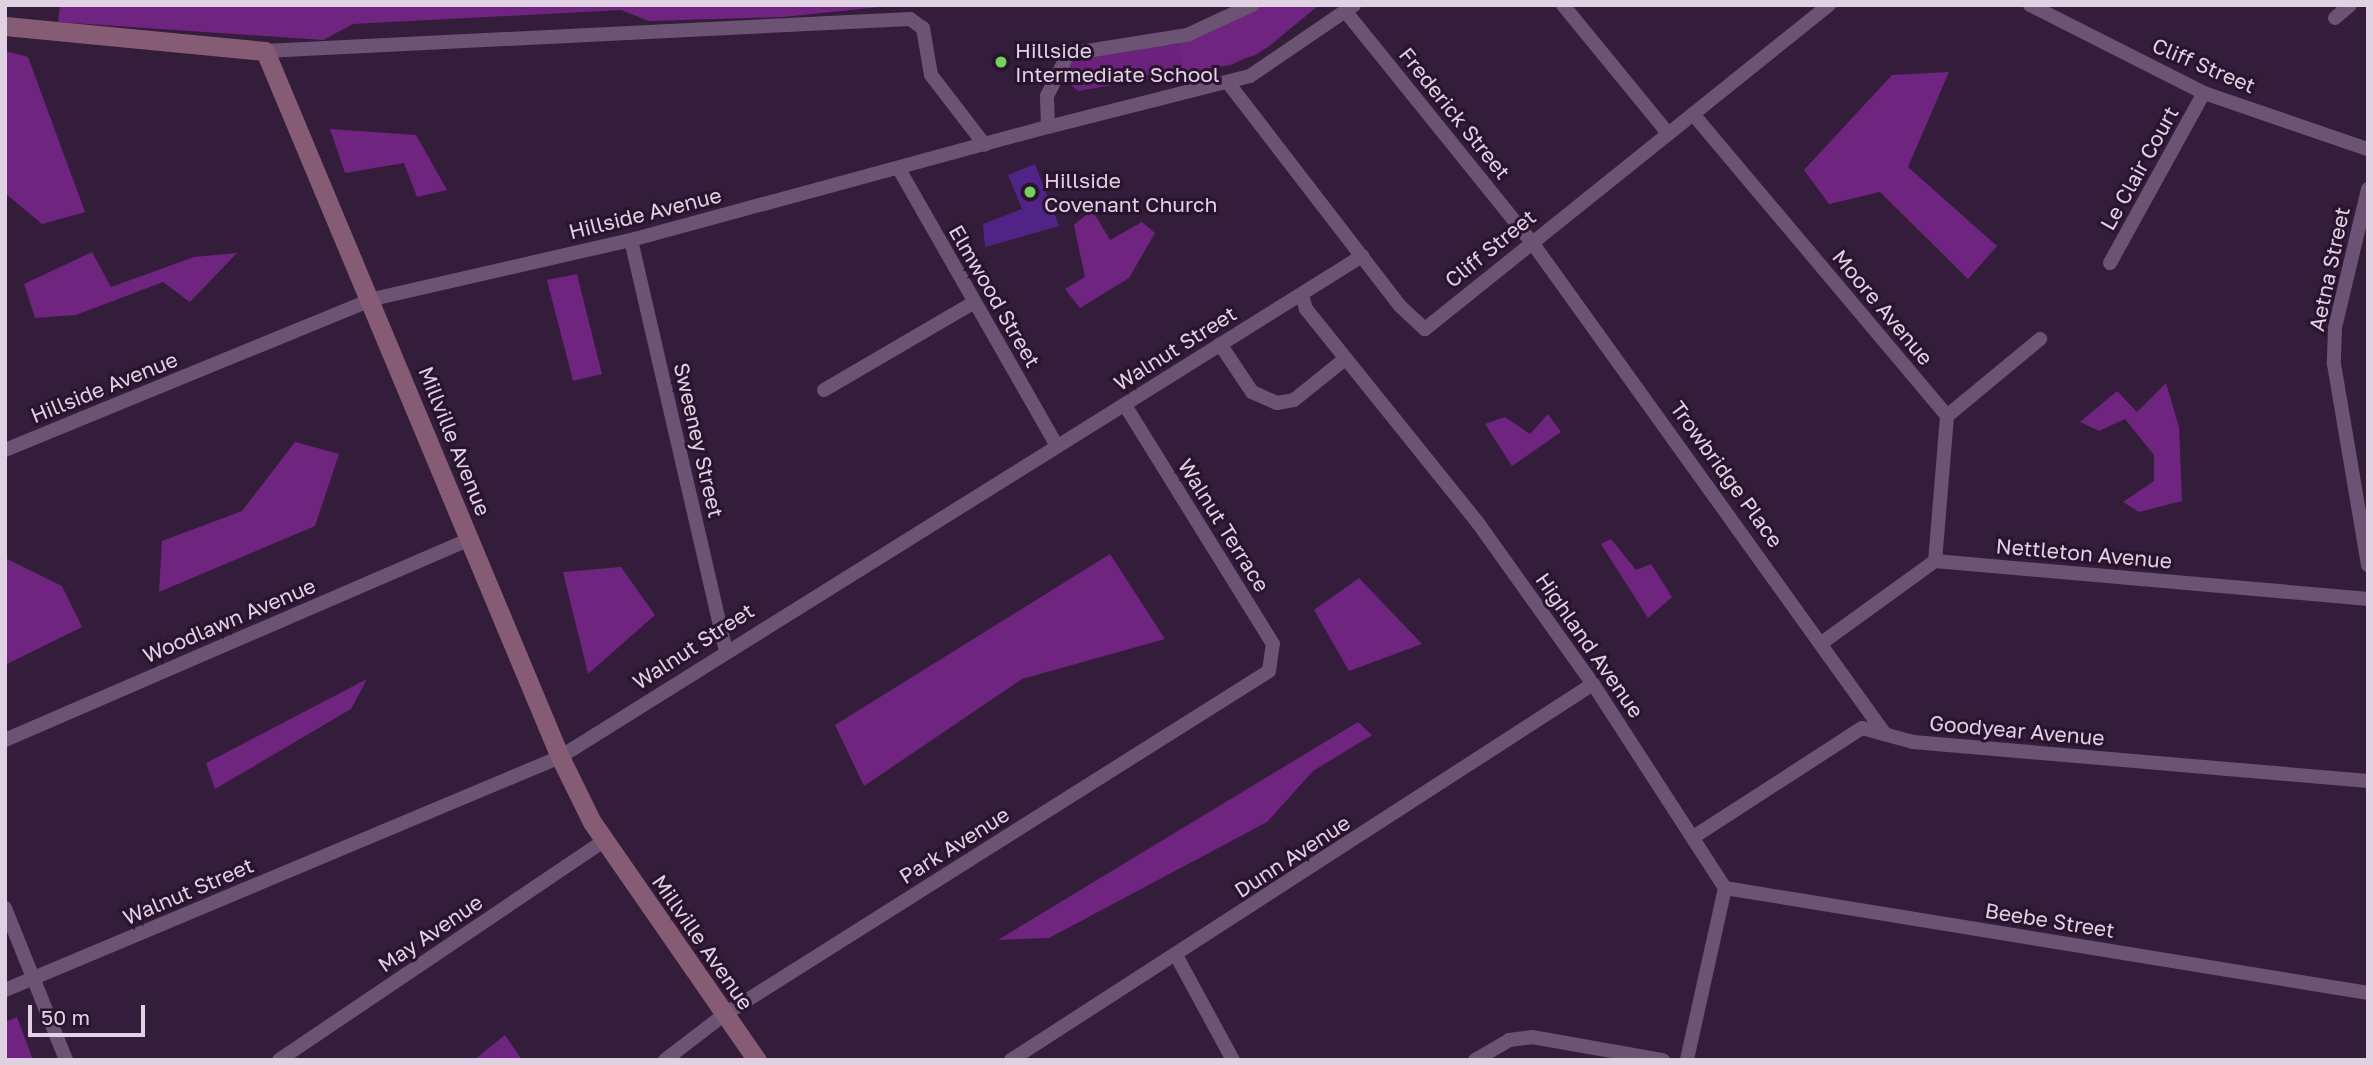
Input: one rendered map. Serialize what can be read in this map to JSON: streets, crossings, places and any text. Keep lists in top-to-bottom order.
{
  "streets": {
    "street": [
      "Cliff Street",
      "Frederick Street",
      "Le Clair Court",
      "Hillside Avenue",
      "Aetna Street",
      "Elmwood Street",
      "Moore Avenue",
      "Walnut Street",
      "Sweeney Street",
      "Millville Avenue",
      "Trowbridge Place",
      "Walnut Terrace",
      "Nettleton Avenue",
      "Woodlawn Avenue",
      "Highland Avenue",
      "Goodyear Avenue",
      "Park Avenue",
      "Dunn Avenue",
      "Beebe Street",
      "May Avenue"
    ]
  },
  "crossings": [
    ["Cliff Street", "Frederick Street"],
    ["Cliff Street", "Le Clair Court"],
    ["Cliff Street", "Hillside Avenue"],
    ["Cliff Street", "Moore Avenue"],
    ["Cliff Street", "Walnut Street"],
    ["Cliff Street", "Trowbridge Place"],
    ["Frederick Street", "Hillside Avenue"],
    ["Frederick Street", "Trowbridge Place"],
    ["Hillside Avenue", "Elmwood Street"],
    ["Hillside Avenue", "Sweeney Street"],
    ["Hillside Avenue", "Millville Avenue"],
    ["Elmwood Street", "Walnut Street"],
    ["Walnut Street", "Sweeney Street"],
    ["Walnut Street", "Millville Avenue"],
    ["Walnut Street", "Walnut Terrace"],
    ["Walnut Street", "Highland Avenue"],
    ["Millville Avenue", "Woodlawn Avenue"],
    ["Millville Avenue", "Park Avenue"],
    ["Millville Avenue", "May Avenue"],
    ["Trowbridge Place", "Goodyear Avenue"],
    ["Walnut Terrace", "Park Avenue"],
    ["Highland Avenue", "Goodyear Avenue"],
    ["Highland Avenue", "Dunn Avenue"],
    ["Highland Avenue", "Beebe Street"]
  ],
  "places": ["Hillside Intermediate School", "Hillside Covenant Church"],
  "scale_bar": "50 m"
}
